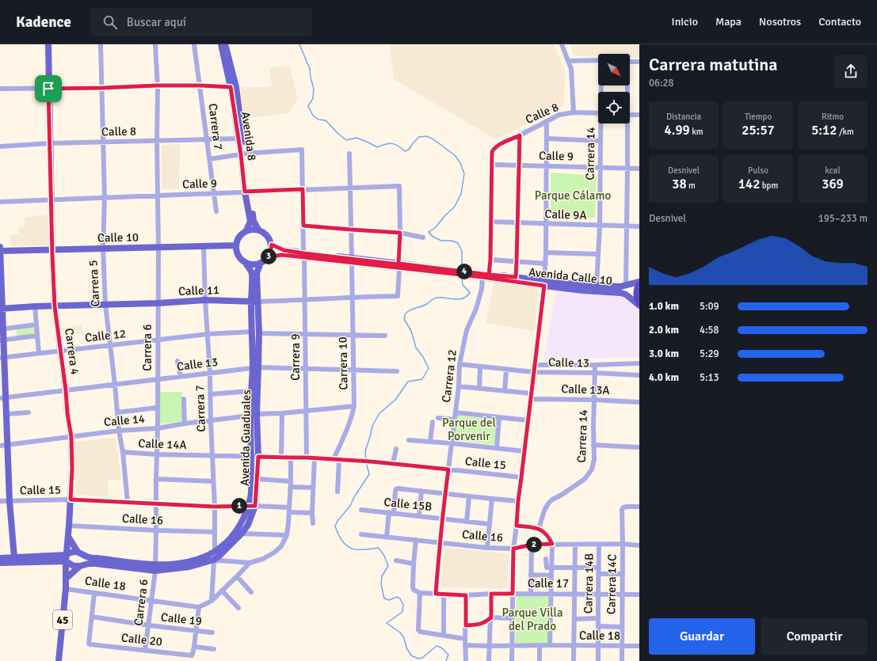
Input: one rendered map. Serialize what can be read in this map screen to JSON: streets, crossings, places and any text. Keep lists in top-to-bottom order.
{
  "streets": {
    "main road": [
      "Avenida 8",
      "Calle 10",
      "Avenida Calle 10",
      "Calle 11",
      "Carrera 4",
      "Avenida Guaduales",
      "45"
    ],
    "street": [
      "Calle 8",
      "Carrera 7",
      "Carrera 14",
      "Calle 9",
      "Calle 9A",
      "Carrera 5",
      "Calle 12",
      "Carrera 6",
      "Carrera 9",
      "Calle 13",
      "Carrera 10",
      "Carrera 12",
      "Calle 13A",
      "Calle 14",
      "Calle 14A",
      "Calle 15",
      "Calle 15B",
      "Calle 16",
      "Calle 18",
      "Calle 17",
      "Carrera 14B",
      "Carrera 14C",
      "Calle 19",
      "Calle 20"
    ]
  },
  "crossings": [
    ["Calle 8", "Carrera 7"],
    ["Calle 8", "Avenida 8"],
    ["Calle 8", "Carrera 5"],
    ["Calle 8", "Carrera 6"],
    ["Calle 8", "Carrera 4"],
    ["Calle 8", "Carrera 12"],
    ["Carrera 7", "Calle 9"],
    ["Carrera 7", "Calle 10"],
    ["Carrera 7", "Calle 11"],
    ["Carrera 7", "Calle 12"],
    ["Carrera 7", "Calle 13"],
    ["Carrera 7", "Calle 14"],
    ["Carrera 7", "Avenida Guaduales"],
    ["Carrera 7", "Calle 14A"],
    ["Carrera 7", "Calle 15"],
    ["Carrera 7", "Calle 16"],
    ["Avenida 8", "Calle 9"],
    ["Avenida 8", "Calle 10"],
    ["Avenida 8", "Avenida Calle 10"],
    ["Avenida 8", "Carrera 9"],
    ["Avenida 8", "Avenida Guaduales"],
    ["Carrera 14", "Calle 9"],
    ["Carrera 14", "Calle 9A"],
    ["Carrera 14", "Avenida Calle 10"],
    ["Carrera 14", "Calle 13"],
    ["Carrera 14", "Calle 13A"],
    ["Calle 9", "Carrera 5"],
    ["Calle 9", "Carrera 6"],
    ["Calle 9", "Carrera 4"],
    ["Calle 9", "Carrera 9"],
    ["Calle 9", "Carrera 10"],
    ["Calle 9", "Carrera 12"],
    ["Calle 9A", "Carrera 12"],
    ["Calle 10", "Avenida Calle 10"],
    ["Calle 10", "Carrera 5"],
    ["Calle 10", "Carrera 6"],
    ["Calle 10", "Carrera 4"],
    ["Calle 10", "Avenida Guaduales"],
    ["Avenida Calle 10", "Calle 11"],
    ["Avenida Calle 10", "Carrera 9"],
    ["Avenida Calle 10", "Carrera 10"],
    ["Avenida Calle 10", "Carrera 12"],
    ["Avenida Calle 10", "Avenida Guaduales"],
    ["Carrera 5", "Calle 11"],
    ["Carrera 5", "Calle 12"],
    ["Carrera 5", "Calle 13"],
    ["Carrera 5", "Calle 14"],
    ["Carrera 5", "Calle 14A"],
    ["Carrera 5", "Calle 15"],
    ["Calle 11", "Carrera 6"],
    ["Calle 11", "Carrera 4"],
    ["Calle 11", "Carrera 9"],
    ["Calle 11", "Carrera 10"],
    ["Calle 11", "Avenida Guaduales"],
    ["Calle 12", "Carrera 6"],
    ["Calle 12", "Carrera 4"],
    ["Calle 12", "Avenida Guaduales"],
    ["Carrera 6", "Calle 13"],
    ["Carrera 6", "Calle 14"],
    ["Carrera 6", "Avenida Guaduales"],
    ["Carrera 6", "Calle 14A"],
    ["Carrera 6", "Calle 15"],
    ["Carrera 6", "Calle 16"],
    ["Carrera 6", "Calle 18"],
    ["Carrera 6", "Calle 19"],
    ["Carrera 6", "Calle 20"],
    ["Carrera 4", "Calle 13"],
    ["Carrera 4", "Calle 14"],
    ["Carrera 4", "Calle 15"],
    ["Carrera 4", "Calle 16"],
    ["Carrera 4", "Calle 18"],
    ["Carrera 9", "Calle 13"],
    ["Carrera 9", "Calle 14"],
    ["Carrera 9", "Calle 15"],
    ["Calle 13", "Carrera 10"],
    ["Calle 13", "Carrera 12"],
    ["Calle 13", "Avenida Guaduales"],
    ["Carrera 10", "Calle 14"],
    ["Carrera 10", "Calle 15"],
    ["Carrera 12", "Calle 13A"],
    ["Carrera 12", "Calle 15"],
    ["Carrera 12", "Calle 15B"],
    ["Carrera 12", "Calle 16"],
    ["Carrera 12", "Calle 17"],
    ["Calle 14", "Avenida Guaduales"],
    ["Avenida Guaduales", "Calle 14A"],
    ["Avenida Guaduales", "Calle 15"],
    ["Calle 14A", "Calle 15"],
    ["Calle 16", "Carrera 14B"],
    ["Calle 16", "Carrera 14C"],
    ["Calle 18", "Carrera 14B"],
    ["Calle 18", "Carrera 14C"],
    ["Calle 17", "Carrera 14B"],
    ["Calle 17", "Carrera 14C"],
    ["Calle 19", "Calle 20"]
  ],
  "parks": ["Parque Cálamo", "Parque del Porvenir", "Parque Villa del Prado"],
  "north": "bottom right",
  "page": {
    "header": "Kadence",
    "search": "Buscar aquí",
    "nav": [
      "Inicio",
      "Mapa",
      "Nosotros",
      "Contacto"
    ],
    "heading": ["Carrera matutina", "06:28"],
    "stats": [
      ["Distancia", "4.99 km"],
      ["Tiempo", "25:57"],
      ["Ritmo", "5:12 /km"],
      ["Desnivel", "38 m"],
      ["Pulso", "142 bpm"],
      ["kcal", "369"]
    ],
    "chart": ["Desnivel", "195–233 m"],
    "pins": [
      "3",
      "4",
      "1",
      "2"
    ],
    "list": [
      {
        "name": "1.0 km",
        "note": "5:09"
      },
      {
        "name": "2.0 km",
        "note": "4:58"
      },
      {
        "name": "3.0 km",
        "note": "5:29"
      },
      {
        "name": "4.0 km",
        "note": "5:13"
      }
    ],
    "buttons": ["Guardar", "Compartir"]
  }
}
